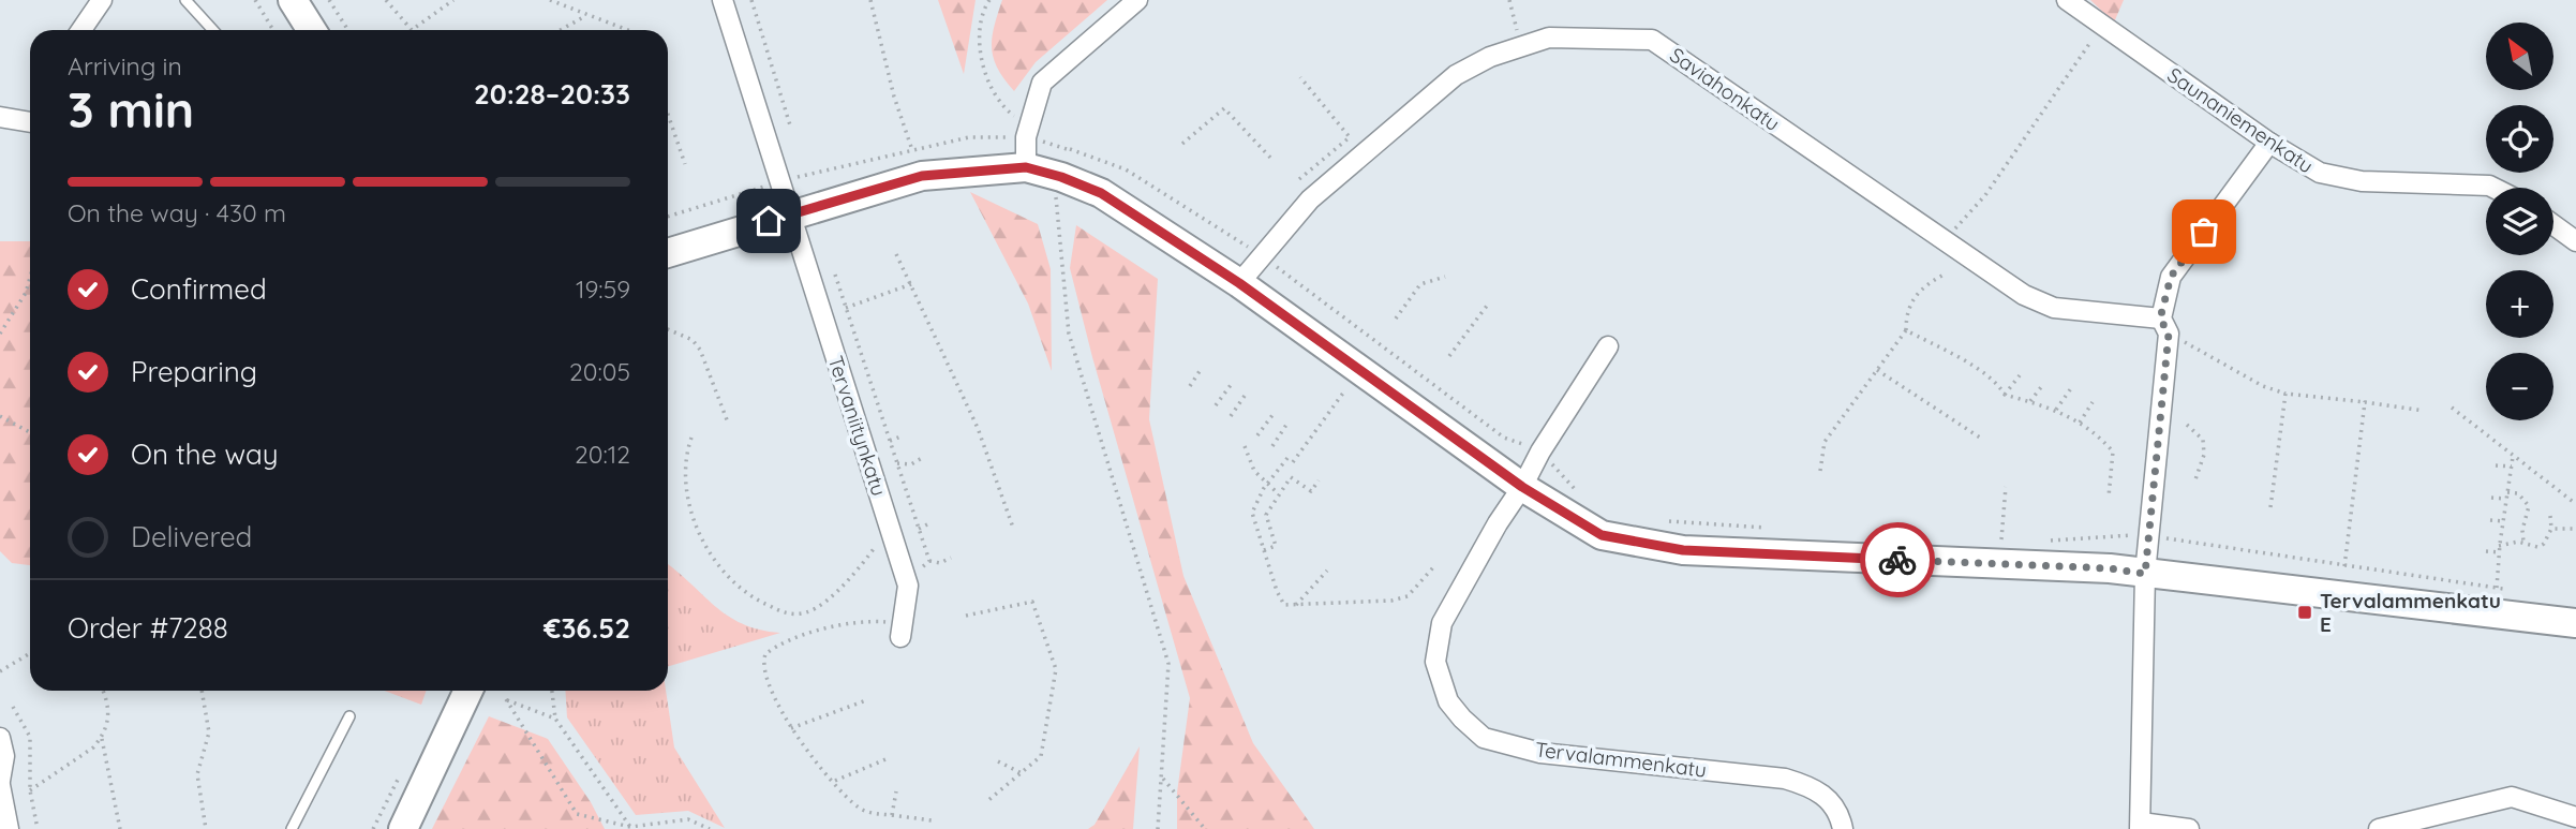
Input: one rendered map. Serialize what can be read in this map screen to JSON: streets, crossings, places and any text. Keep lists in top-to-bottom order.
{
  "streets": {
    "street": [
      "Saviahonkatu",
      "Saunaniemenkatu",
      "Tervaniitynkatu",
      "Tervalammenkatu"
    ]
  },
  "places": {
    "transit": ["Tervalammenkatu E"]
  },
  "north": "top left",
  "page": {
    "map_buttons": ["+", "−"],
    "heading": ["3 min", "Arriving in", "20:28–20:33"],
    "panel": ["Order #7288", "€36.52"],
    "bar": "On the way · 430 m",
    "list": [
      ["Confirmed", "19:59"],
      ["Preparing", "20:05"],
      ["On the way", "20:12"],
      "Delivered"
    ]
  }
}
